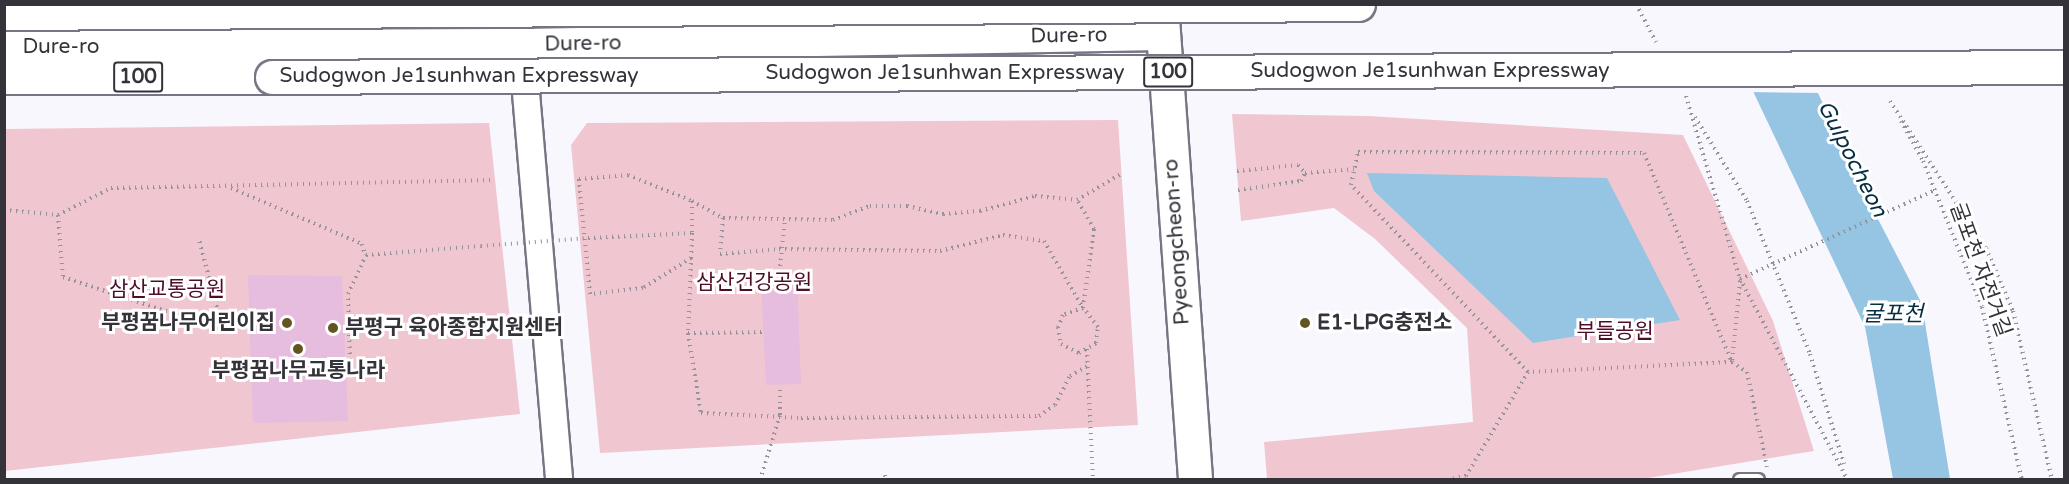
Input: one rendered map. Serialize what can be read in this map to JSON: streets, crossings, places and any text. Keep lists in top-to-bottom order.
{
  "streets": {
    "main road": ["Sudogwon Je1sunhwan Expressway", "100", "Pyeongcheon-ro"],
    "street": ["Dure-ro"],
    "path": ["굴포천 자전거길"]
  },
  "crossings": [
    ["Dure-ro", "Pyeongcheon-ro"]
  ],
  "water": ["Gulpocheon", "굴포천"],
  "parks": ["삼산건강공원", "삼산교통공원", "부들공원"],
  "places": [
    "부평꿈나무어린이집",
    "E1-LPG충전소",
    "부평구 육아종합지원센터",
    "부평꿈나무교통나라"
  ]
}
